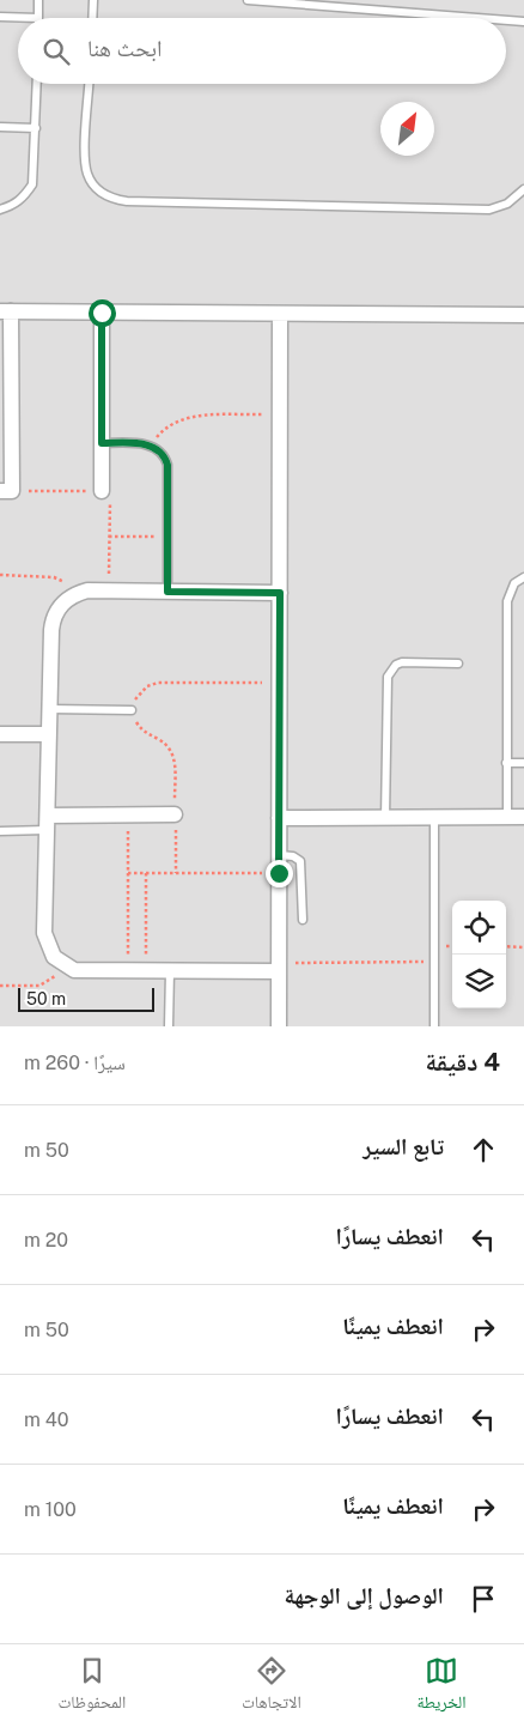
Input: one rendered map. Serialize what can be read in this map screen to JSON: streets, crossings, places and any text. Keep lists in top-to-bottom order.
{
  "scale_bar": "50 m",
  "north": "top right",
  "page": {
    "search": "ابحث هنا",
    "scale": "50 m",
    "heading": ["4 دقيقة", "سيرًا · 260 m"],
    "list": [
      ["تابع السير", "50 m"],
      ["انعطف يسارًا", "20 m"],
      ["انعطف يمينًا", "50 m"],
      ["انعطف يسارًا", "40 m"],
      ["انعطف يمينًا", "100 m"],
      "الوصول إلى الوجهة"
    ],
    "nav": ["الخريطة", "الاتجاهات", "المحفوظات"]
  }
}
